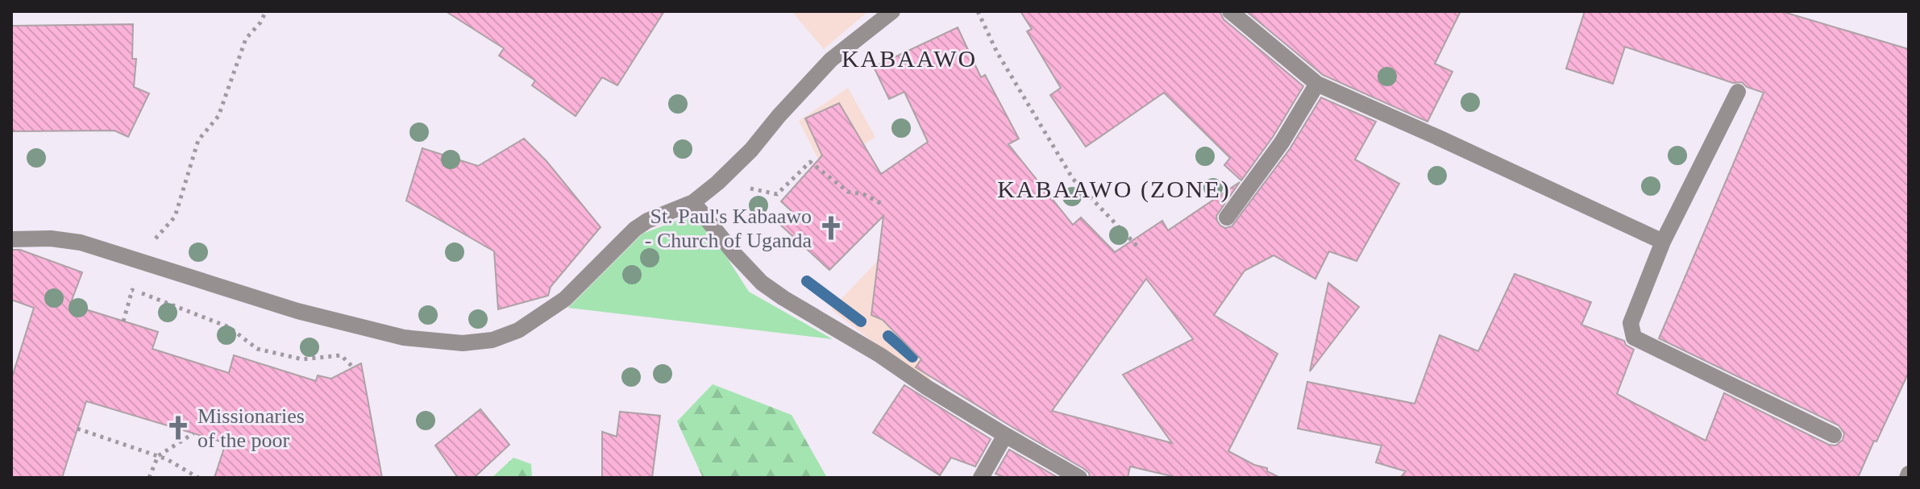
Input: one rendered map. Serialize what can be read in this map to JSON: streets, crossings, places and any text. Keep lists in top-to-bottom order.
{
  "districts": ["KABAAWO", "KABAAWO (ZONE)"],
  "places": {
    "church": ["St. Paul's Kabaawo - Church of Uganda", "Missionaries of the poor"]
  }
}
